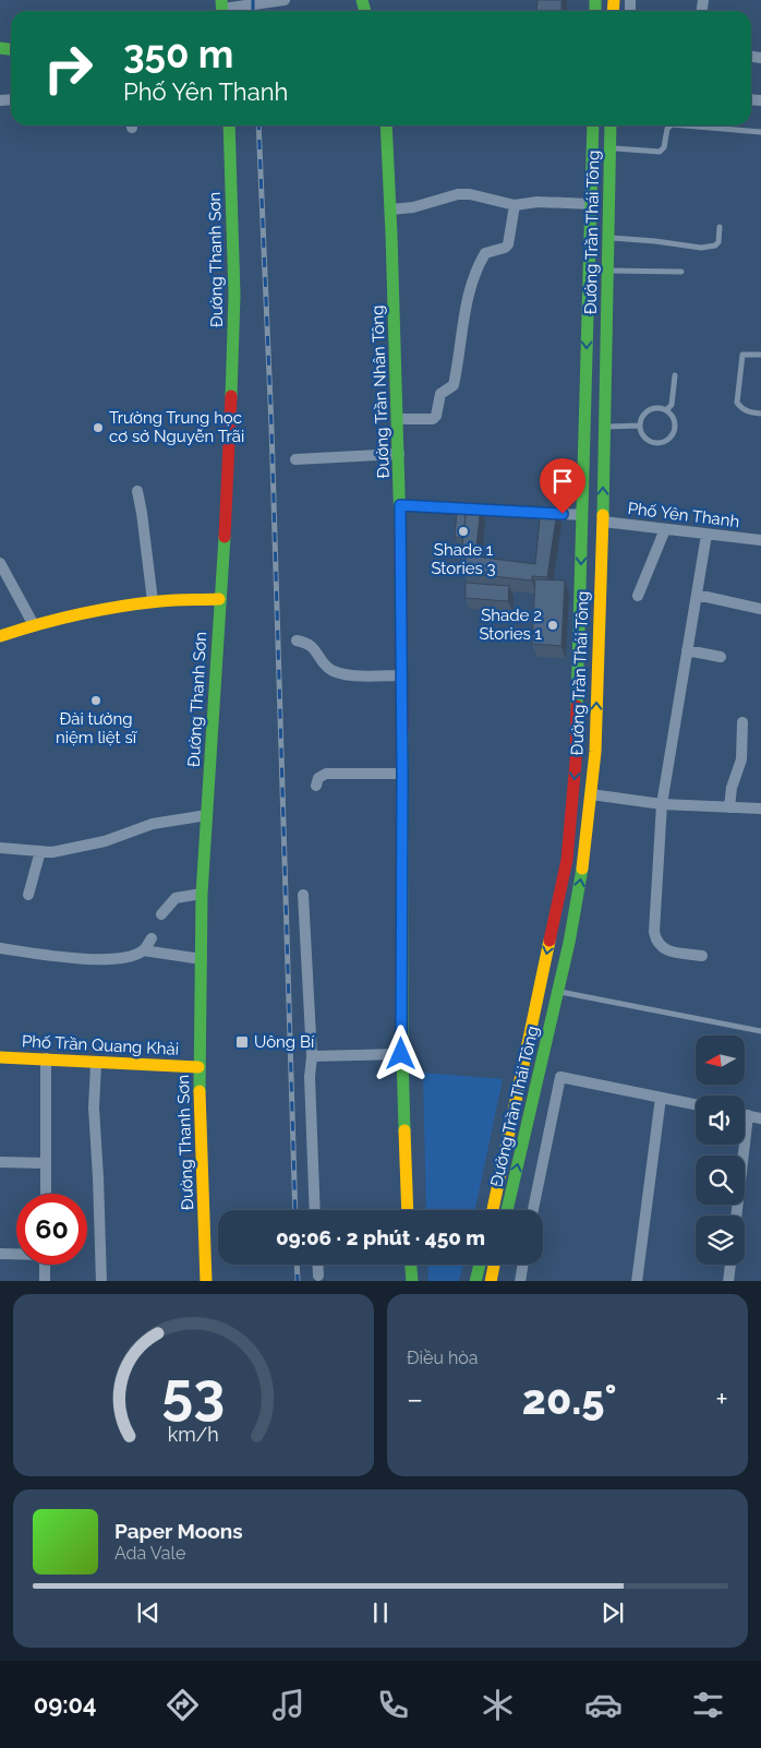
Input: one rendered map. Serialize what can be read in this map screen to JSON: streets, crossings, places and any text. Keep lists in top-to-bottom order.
{
  "streets": {
    "main road": [
      "Đường Trần Thái Tông",
      "Đường Thanh Sơn",
      "Đường Trần Nhân Tông",
      "Phố Trần Quang Khải"
    ],
    "street": ["Phố Yên Thanh"]
  },
  "crossings": [
    ["Đường Trần Thái Tông", "Phố Yên Thanh"],
    ["Đường Thanh Sơn", "Phố Trần Quang Khải"]
  ],
  "places": {
    "other": [
      "Trường Trung học cơ sở Nguyễn Trãi",
      "Shade 1 Stories 3",
      "Shade 2 Stories 1",
      "Đài tưởng niệm liệt sĩ"
    ],
    "transit": ["Uông Bí"]
  },
  "north": "left",
  "page": {
    "turn": ["350 m", "Phố Yên Thanh"],
    "limit": "60",
    "trip": "09:06 · 2 phút · 450 m",
    "tile": "Điều hòa",
    "heat": ["−", "20.5°", "+"],
    "song": ["Paper Moons", "Ada Vale"],
    "tabs": "09:04",
    "gauge": ["53", "km/h"]
  }
}
